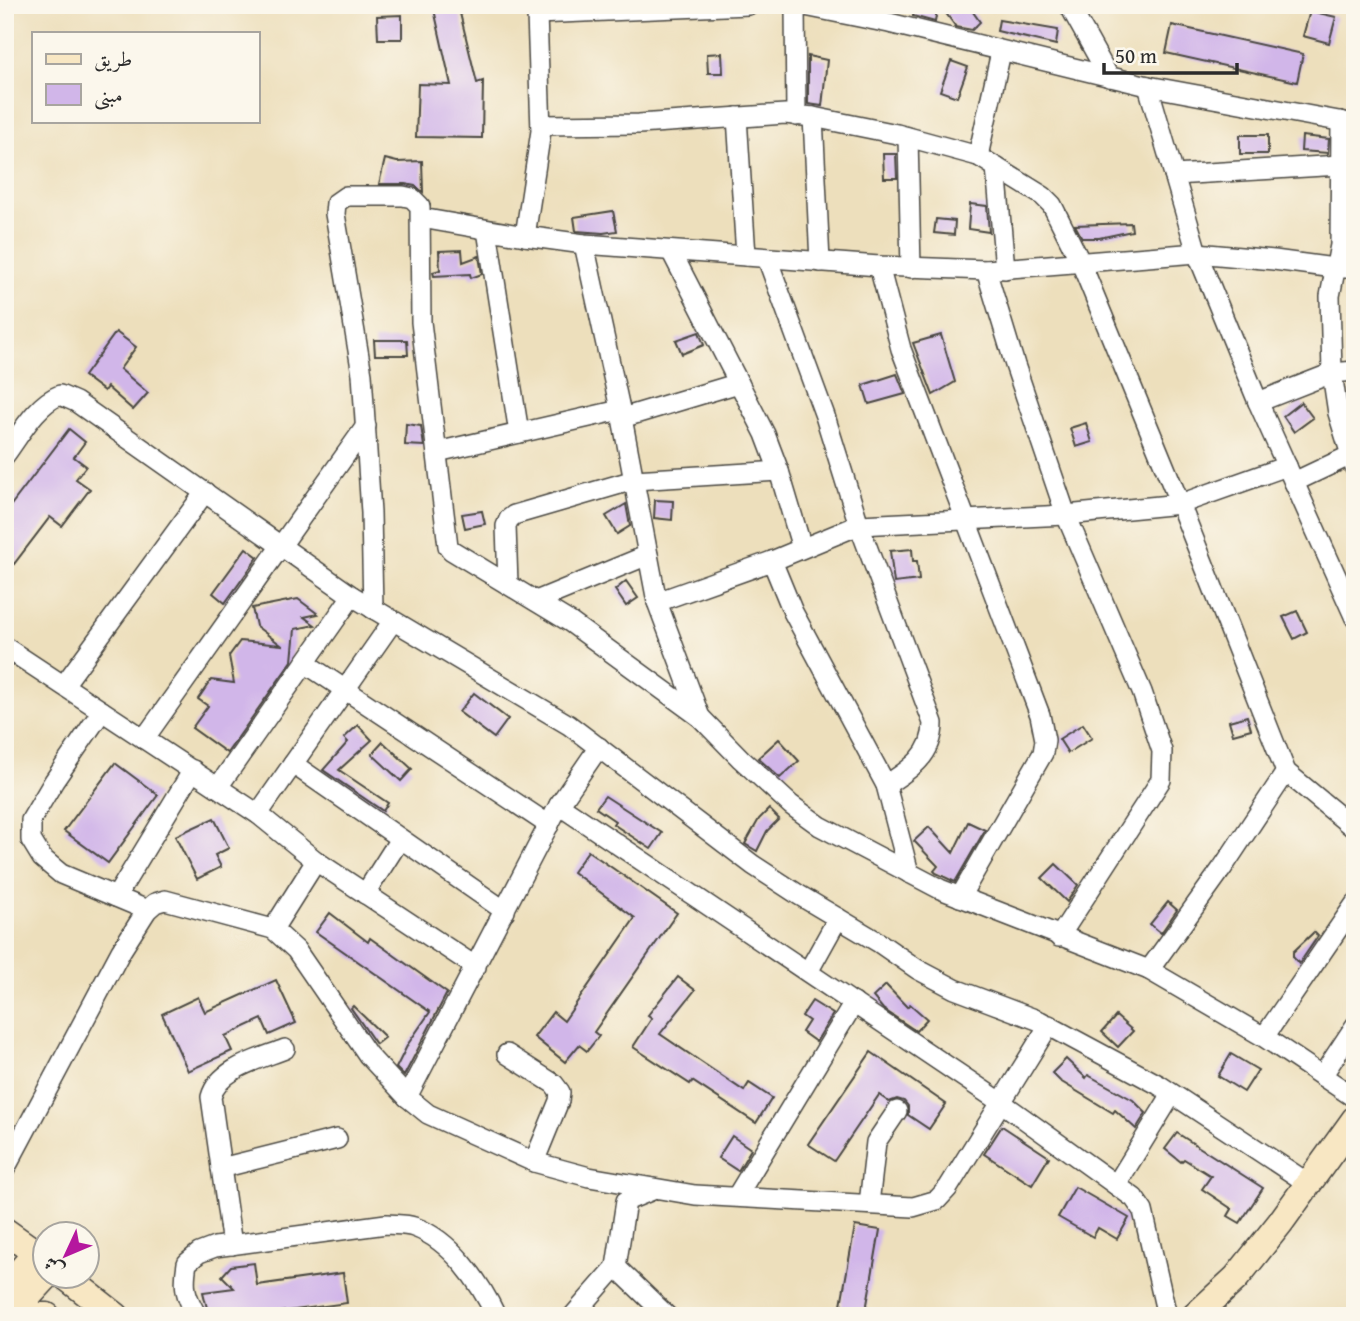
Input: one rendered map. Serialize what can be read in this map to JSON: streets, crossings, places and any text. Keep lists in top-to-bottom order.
{
  "legend": ["طريق", "مبنى"],
  "scale_bar": "50 m",
  "north": "bottom left"
}
